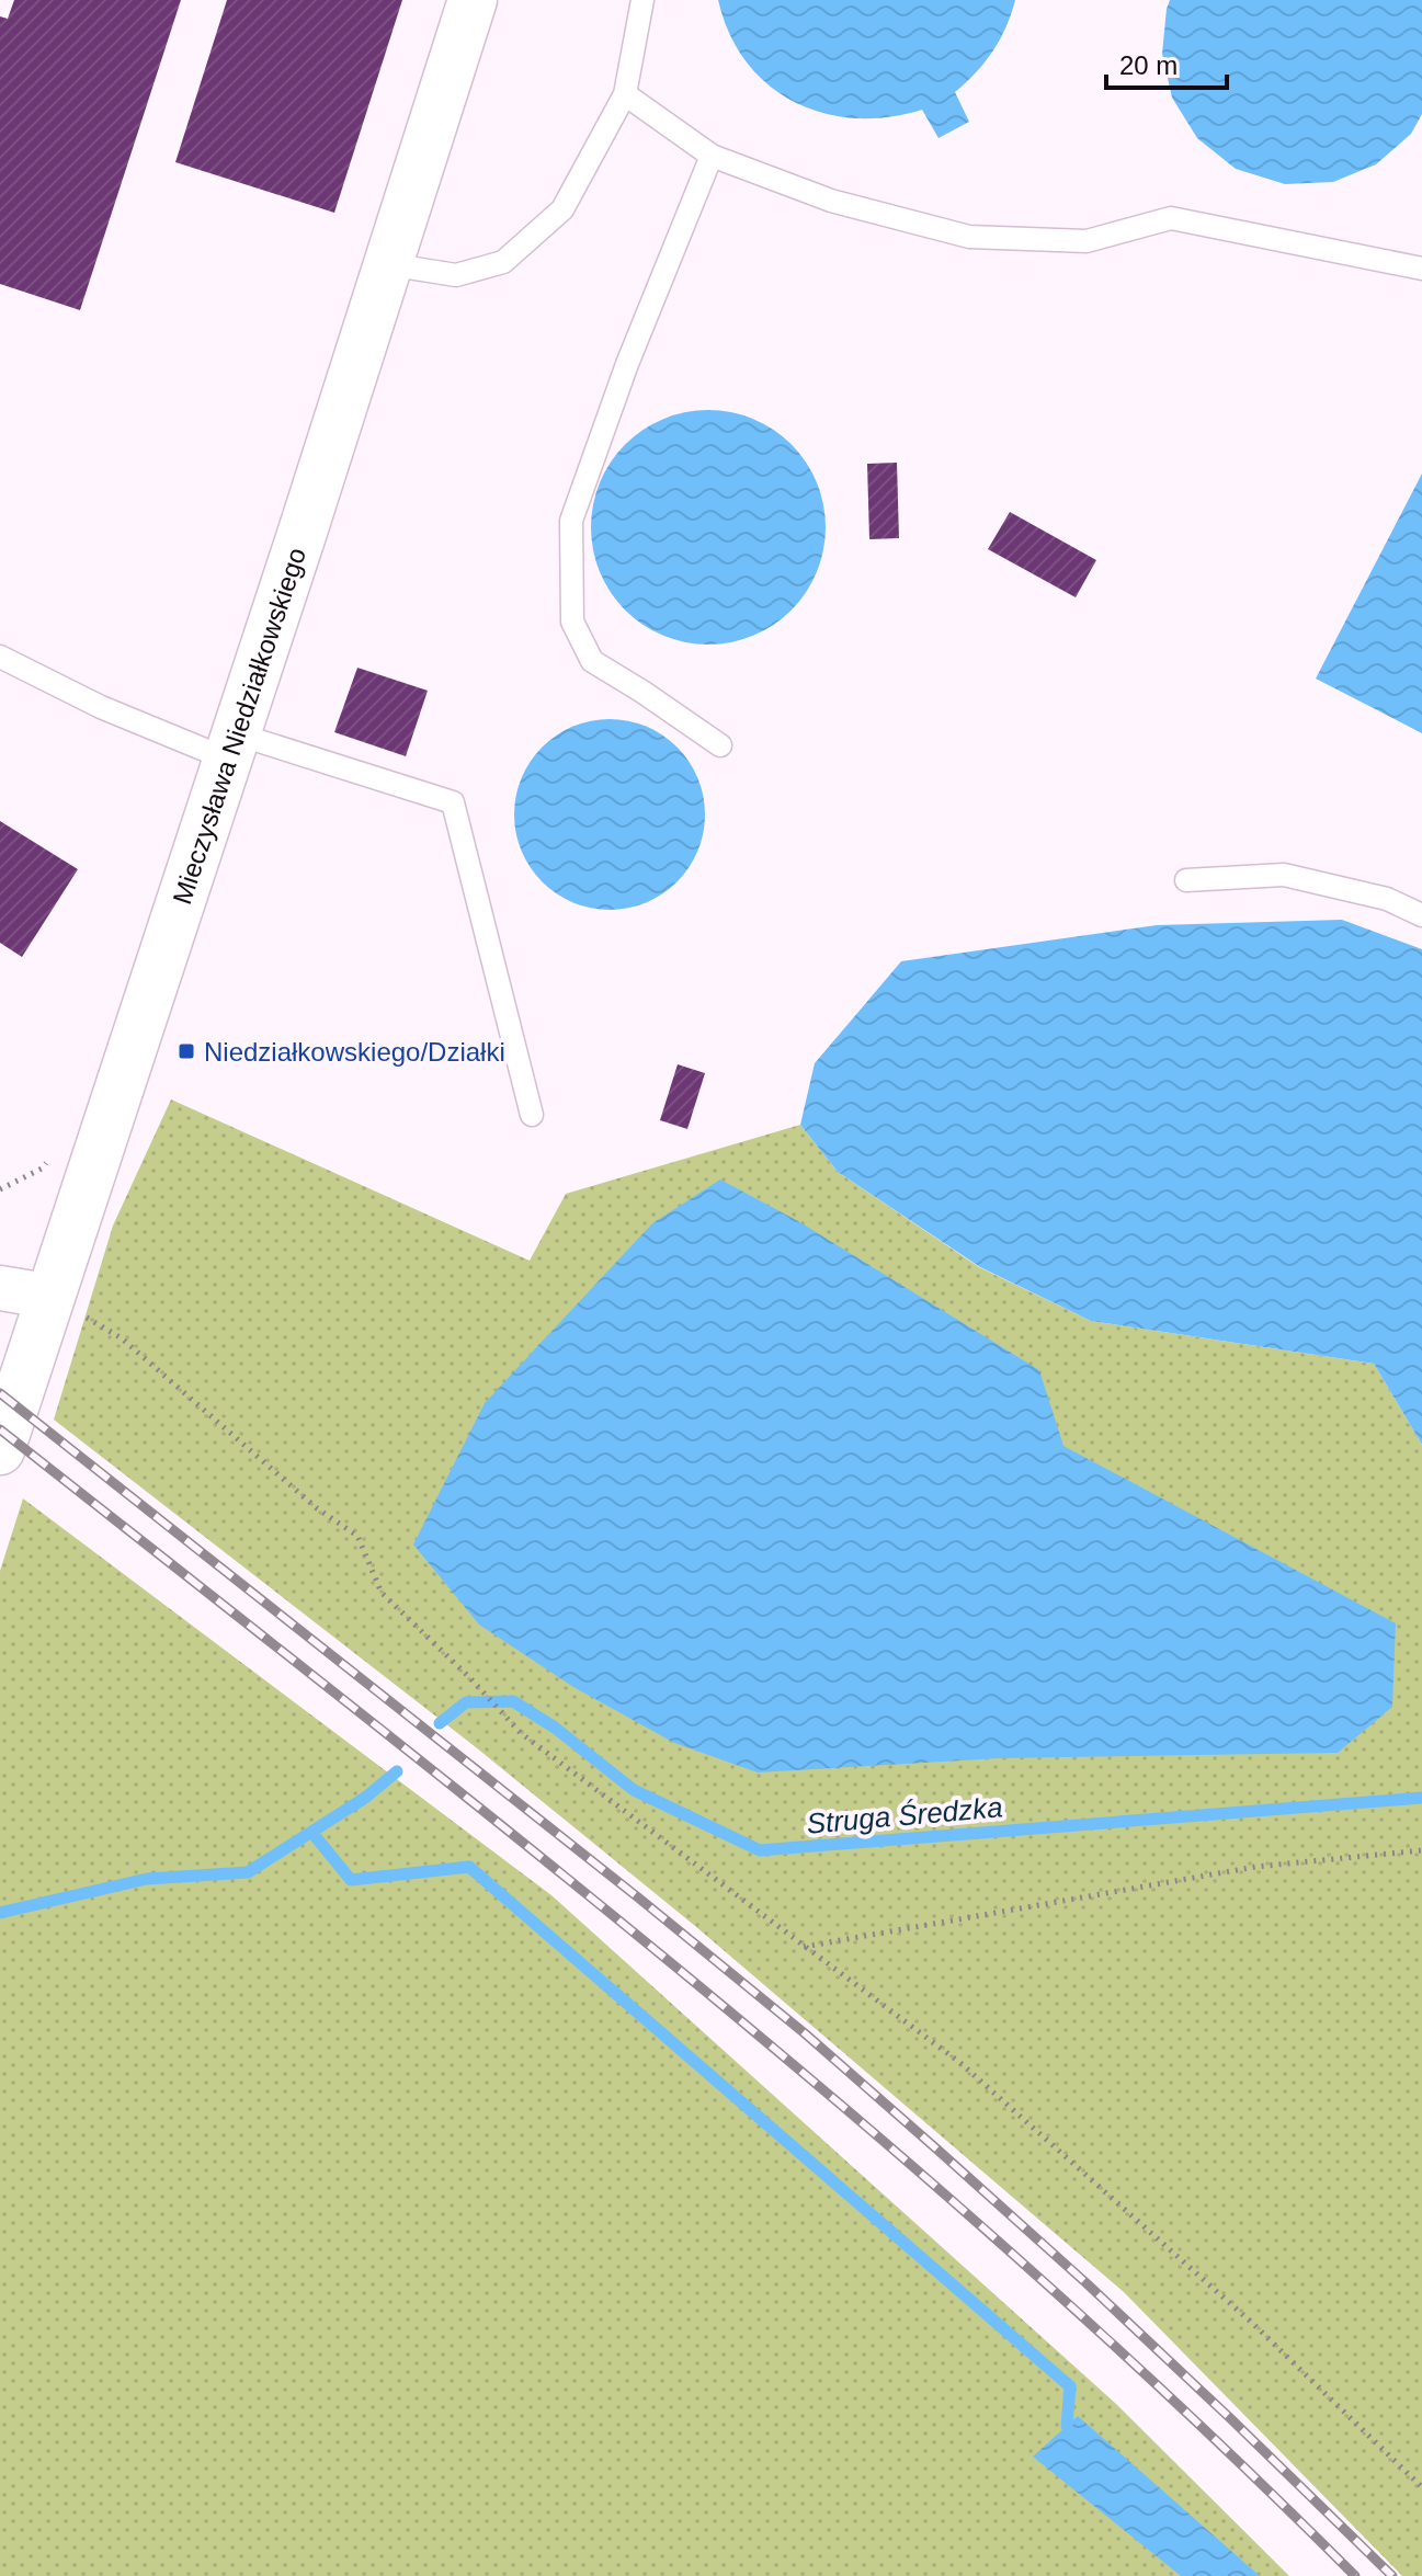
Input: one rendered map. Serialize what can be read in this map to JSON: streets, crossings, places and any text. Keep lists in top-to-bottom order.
{
  "streets": {
    "street": ["Mieczysława Niedziałkowskiego"]
  },
  "water": ["Struga Średzka"],
  "places": {
    "transit": ["Niedziałkowskiego/Działki"]
  },
  "scale_bar": "20 m"
}
